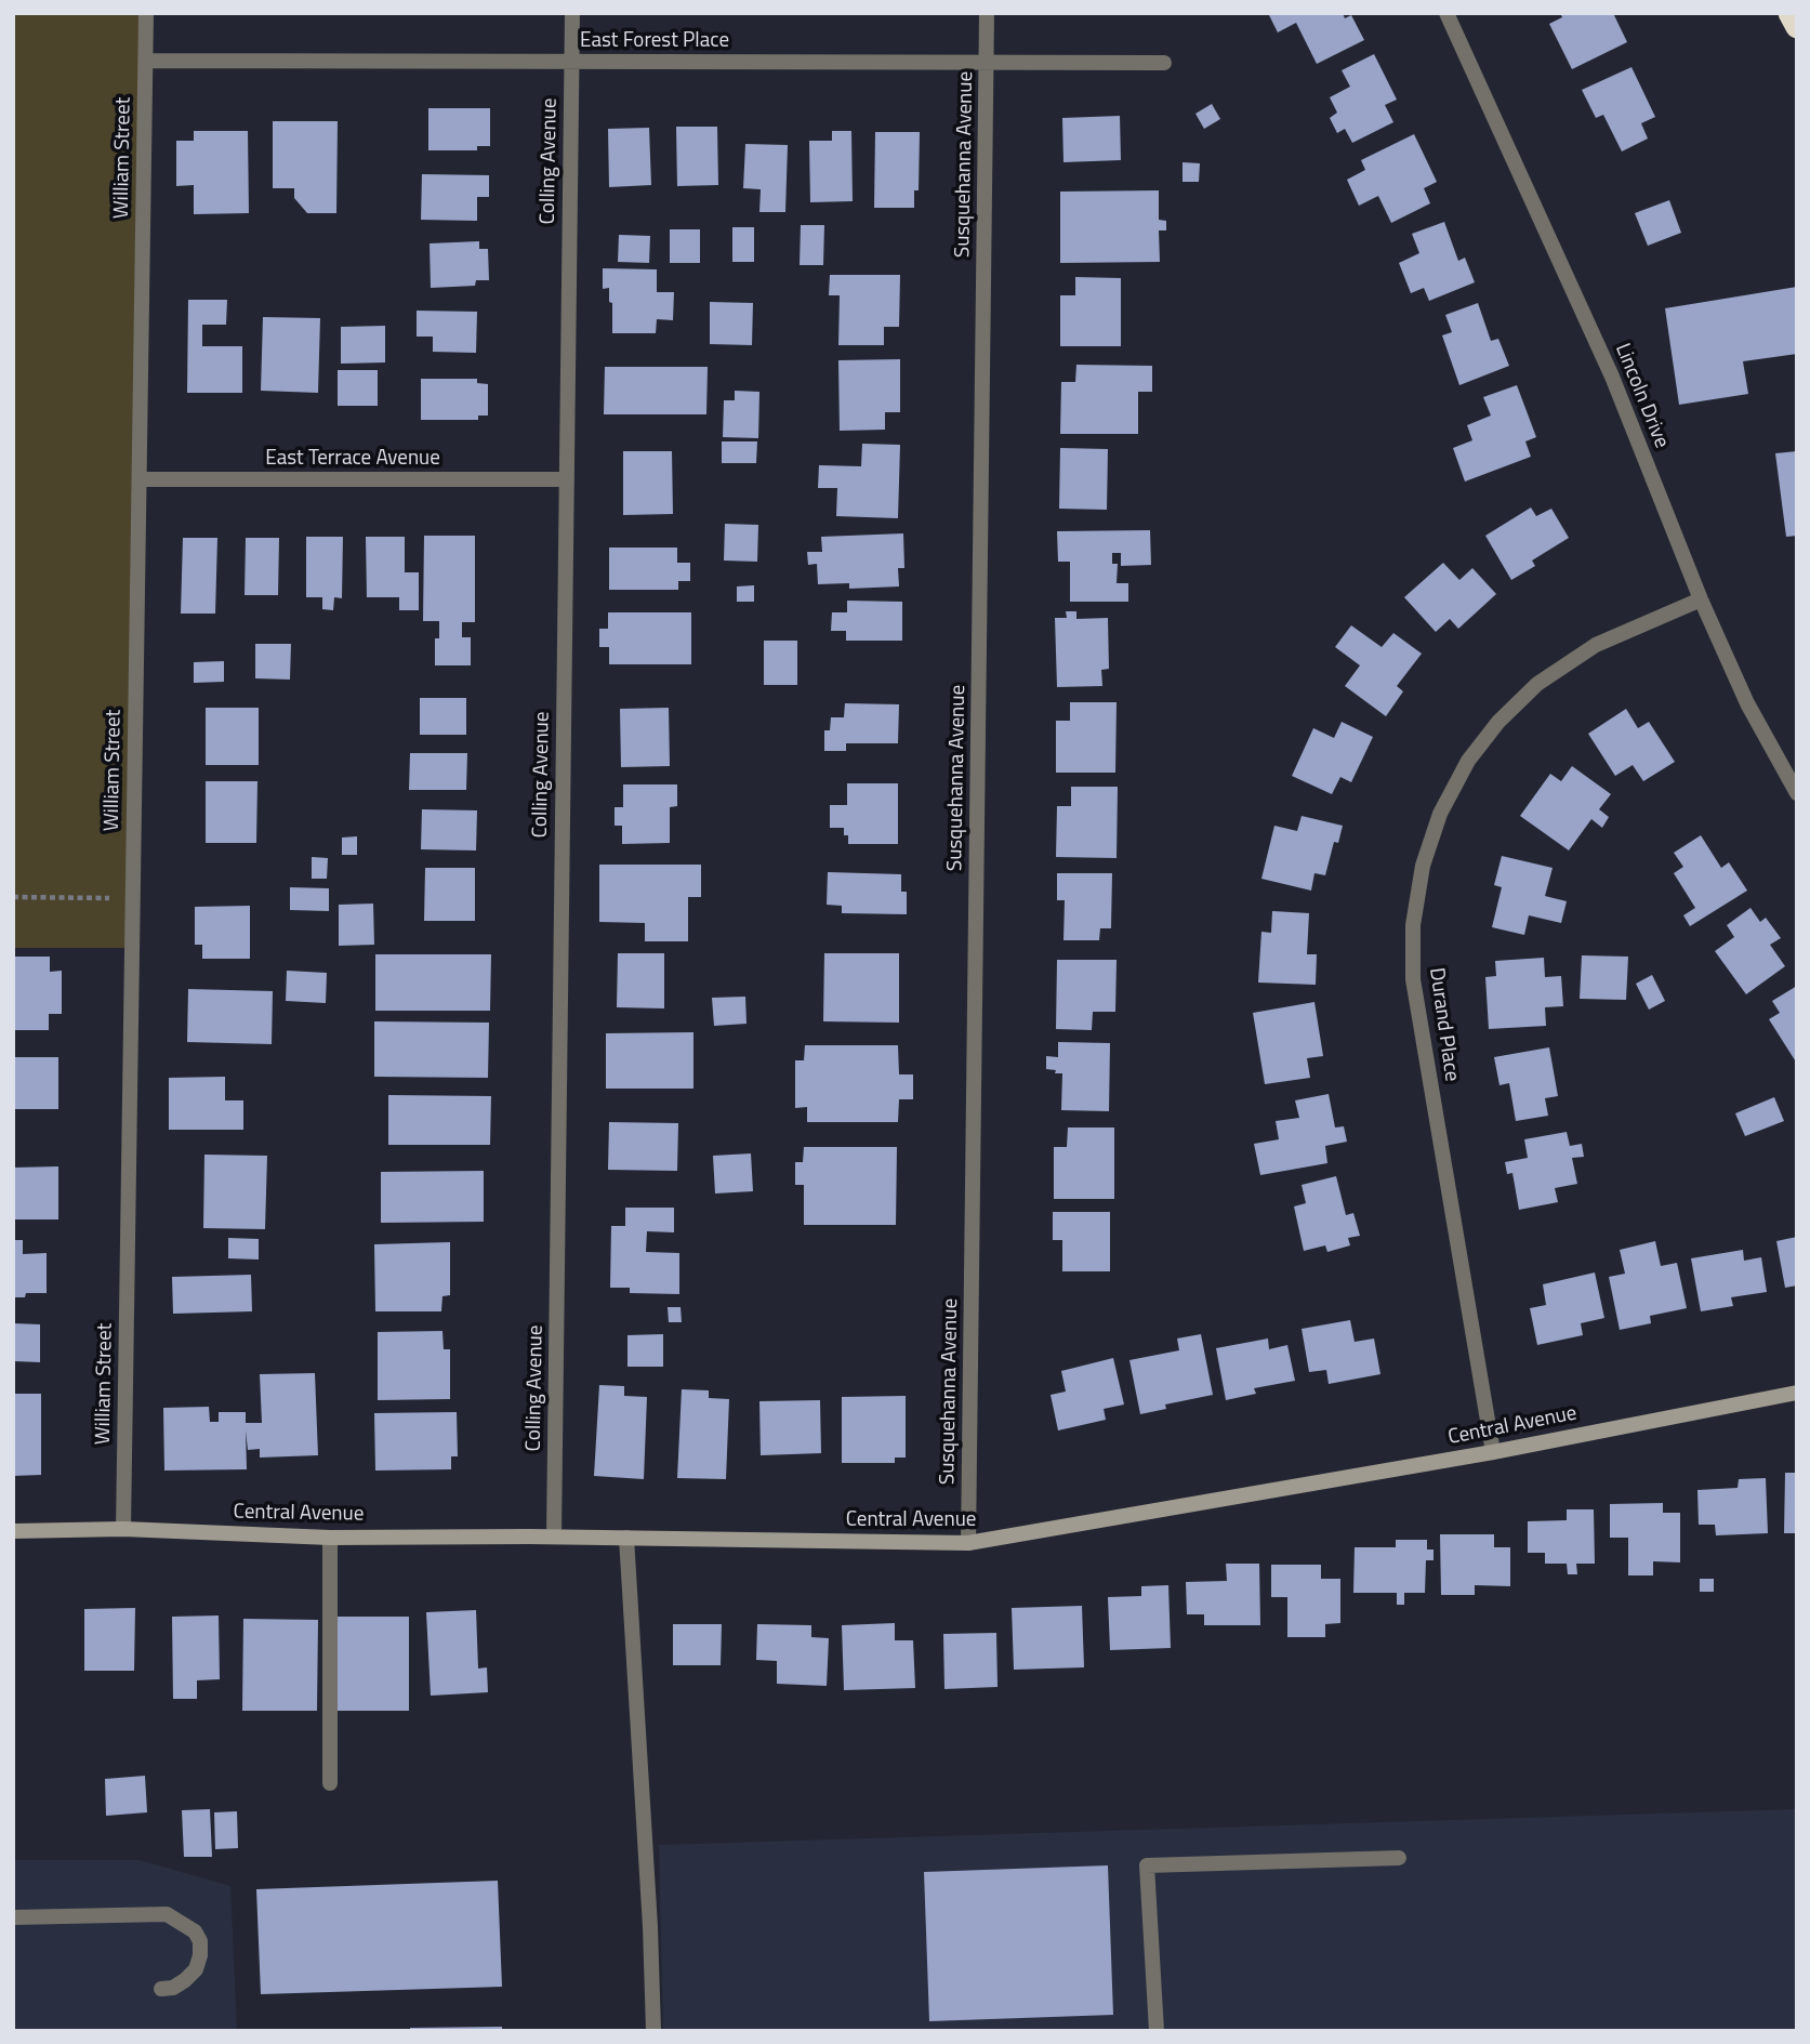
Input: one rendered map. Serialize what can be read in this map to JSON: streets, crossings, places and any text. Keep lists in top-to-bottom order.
{
  "streets": {
    "street": [
      "East Forest Place",
      "William Street",
      "Colling Avenue",
      "Susquehanna Avenue",
      "Lincoln Drive",
      "East Terrace Avenue",
      "Durand Place",
      "Central Avenue"
    ]
  },
  "crossings": [
    ["East Forest Place", "William Street"],
    ["East Forest Place", "Colling Avenue"],
    ["East Forest Place", "Susquehanna Avenue"],
    ["William Street", "East Terrace Avenue"],
    ["William Street", "Central Avenue"],
    ["Colling Avenue", "East Terrace Avenue"],
    ["Colling Avenue", "Central Avenue"],
    ["Susquehanna Avenue", "Central Avenue"],
    ["Lincoln Drive", "Durand Place"],
    ["Durand Place", "Central Avenue"]
  ]
}
